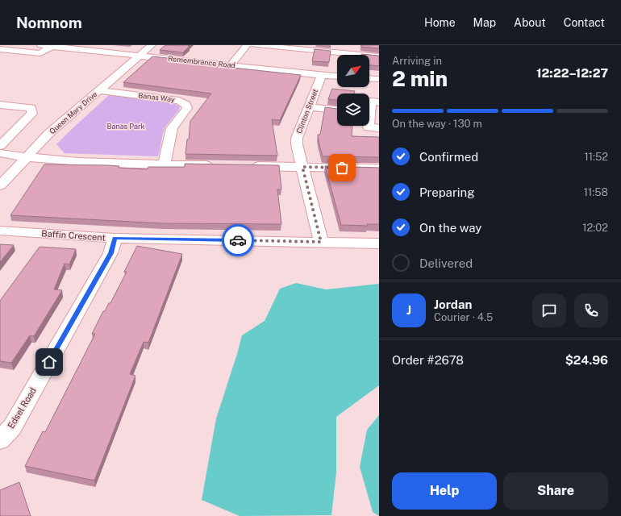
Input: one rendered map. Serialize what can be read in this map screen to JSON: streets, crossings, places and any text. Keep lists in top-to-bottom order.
{
  "streets": {
    "street": [
      "Remembrance Road",
      "Banas Way",
      "Clinton Street",
      "Queen Mary Drive",
      "Baffin Crescent",
      "Edsel Road"
    ]
  },
  "crossings": [
    ["Remembrance Road", "Clinton Street"],
    ["Remembrance Road", "Queen Mary Drive"],
    ["Banas Way", "Queen Mary Drive"],
    ["Clinton Street", "Baffin Crescent"],
    ["Baffin Crescent", "Edsel Road"]
  ],
  "parks": ["Banas Park"],
  "north": "top right",
  "page": {
    "header": "Nomnom",
    "nav": [
      "Home",
      "Map",
      "About",
      "Contact"
    ],
    "heading": ["2 min", "Arriving in", "12:22–12:27"],
    "panel": [
      "Jordan",
      "Courier · 4.5",
      "Order #2678",
      "$24.96"
    ],
    "bar": "On the way · 130 m",
    "list": [
      ["Confirmed", "11:52"],
      ["Preparing", "11:58"],
      ["On the way", "12:02"],
      "Delivered"
    ],
    "round": "J",
    "buttons": ["Help", "Share"]
  }
}
